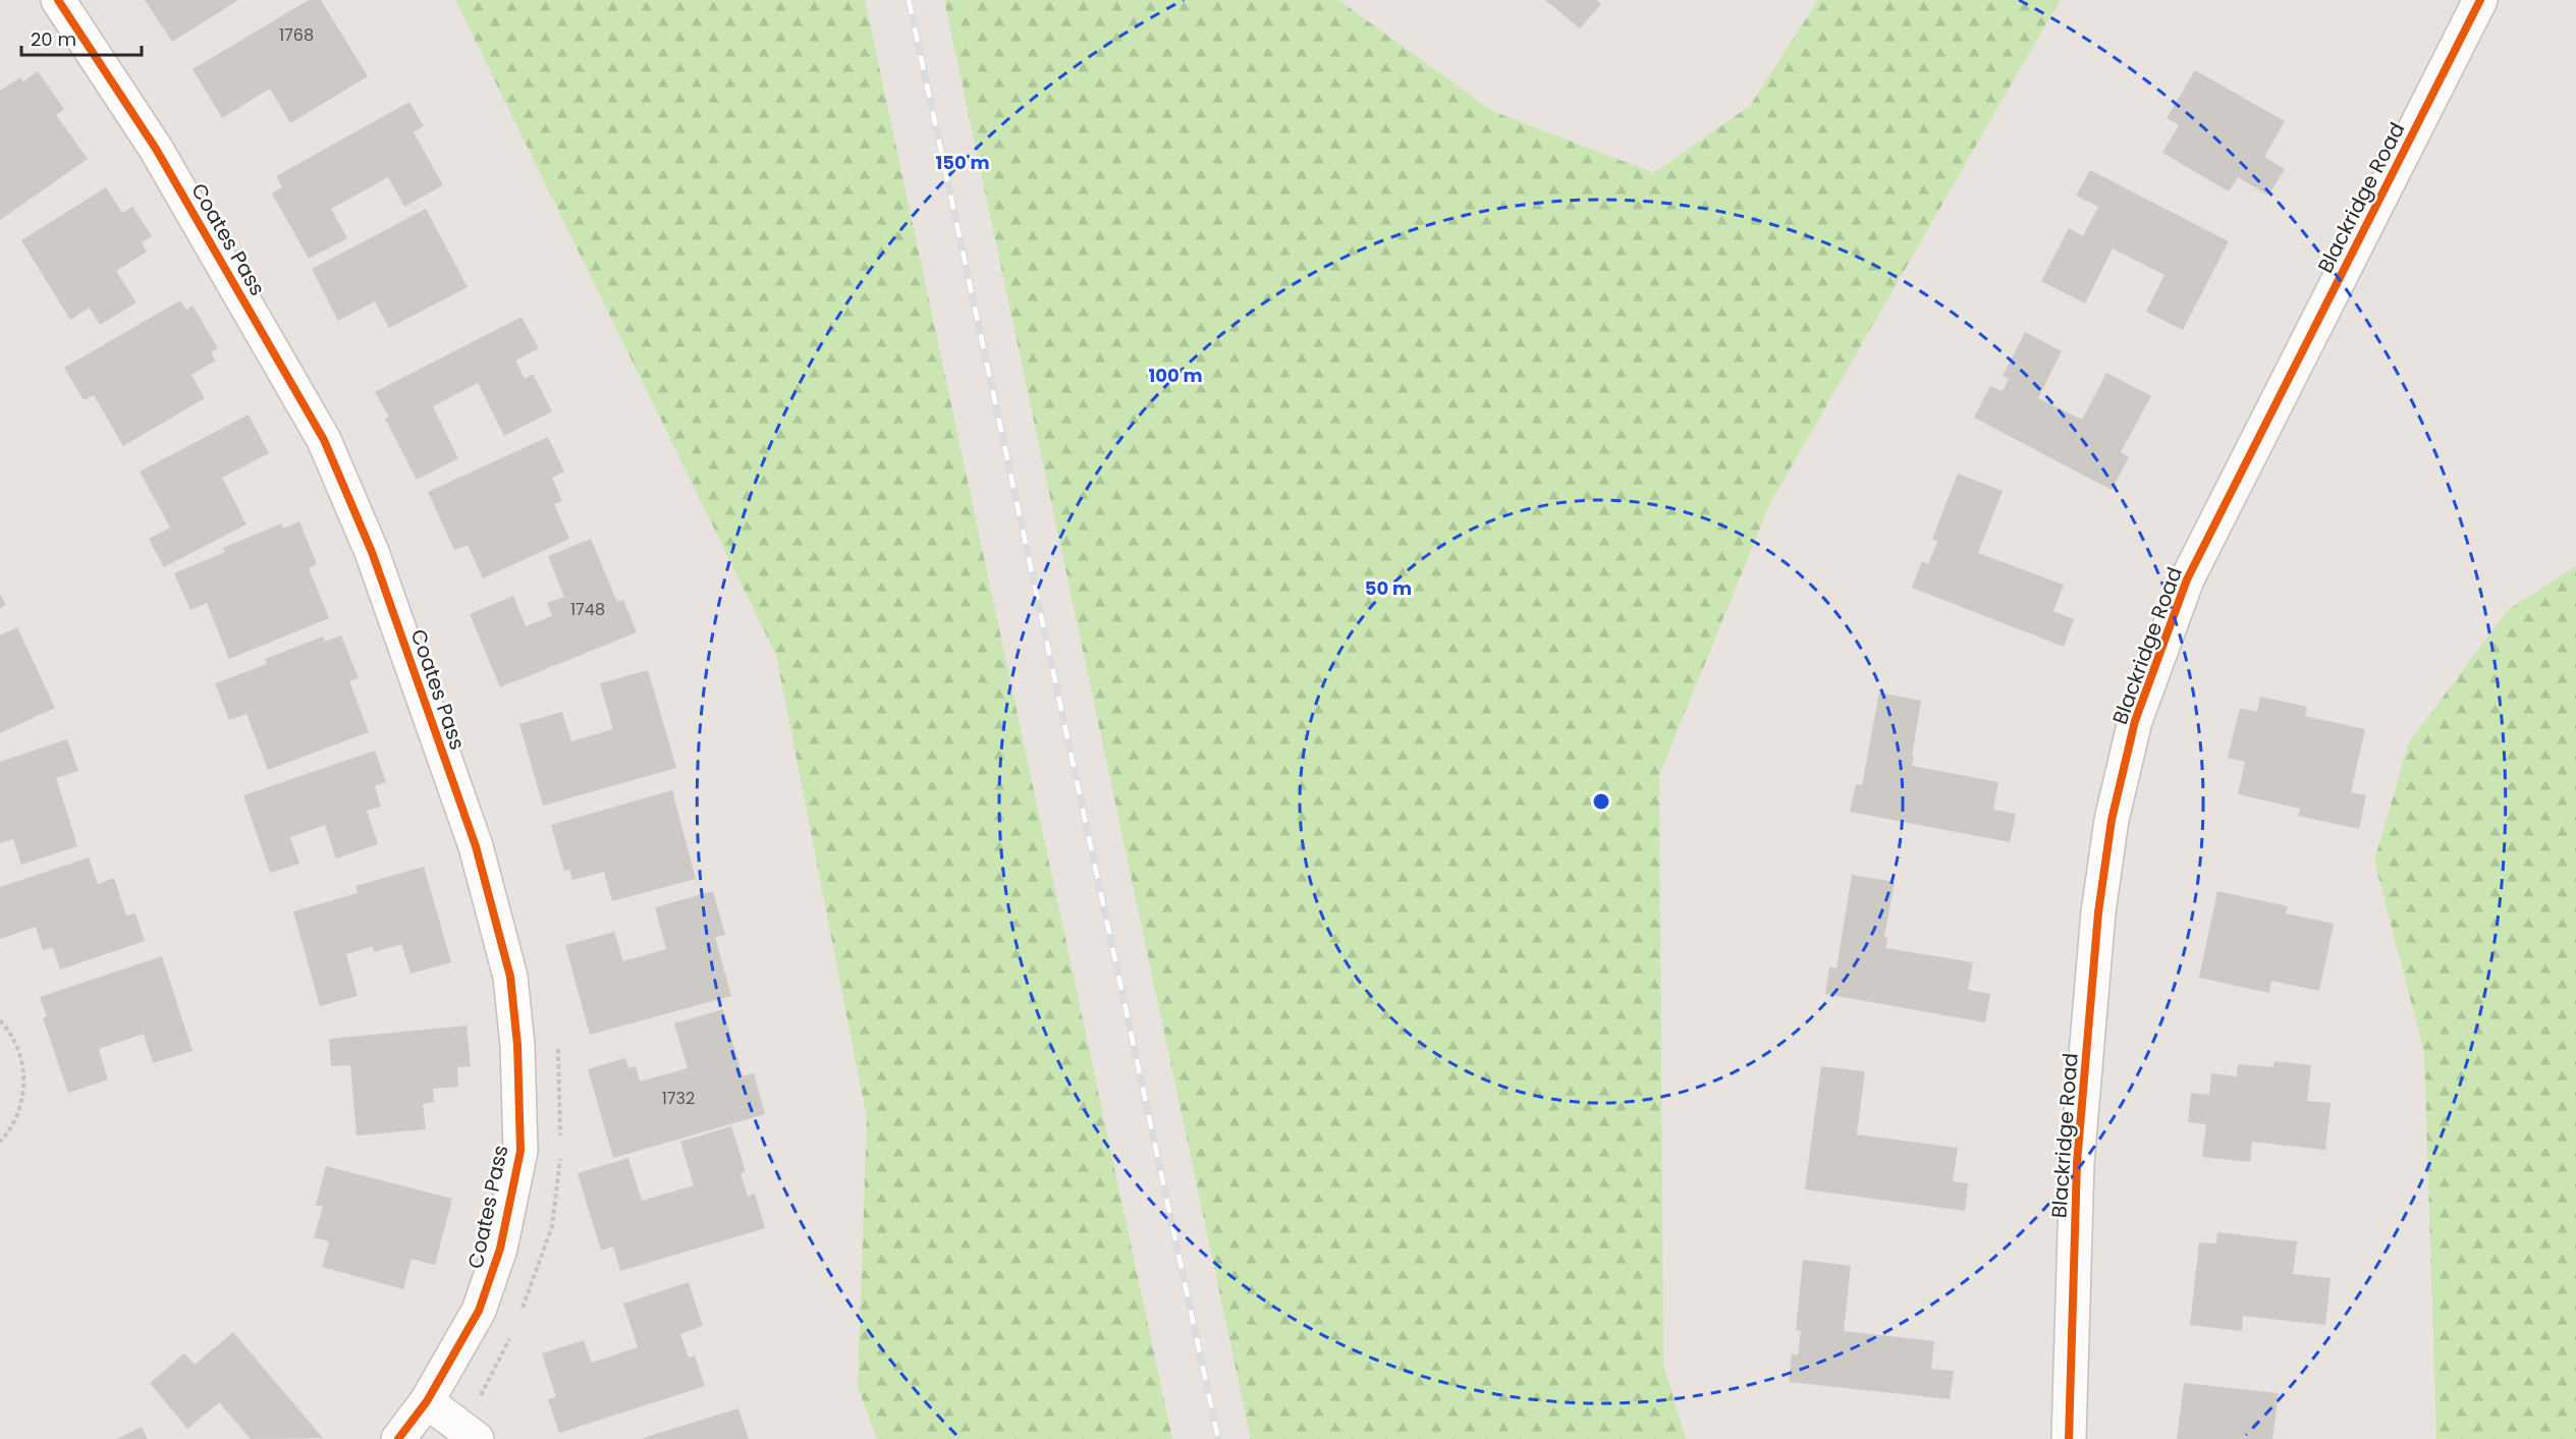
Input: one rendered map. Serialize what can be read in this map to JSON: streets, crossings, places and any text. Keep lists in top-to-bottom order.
{
  "streets": {
    "street": ["Blackridge Road", "Coates Pass"]
  },
  "house_numbers": ["1768", "1748", "1732"],
  "scale_bar": "20 m",
  "rings": ["150 m", "100 m", "50 m"]
}
